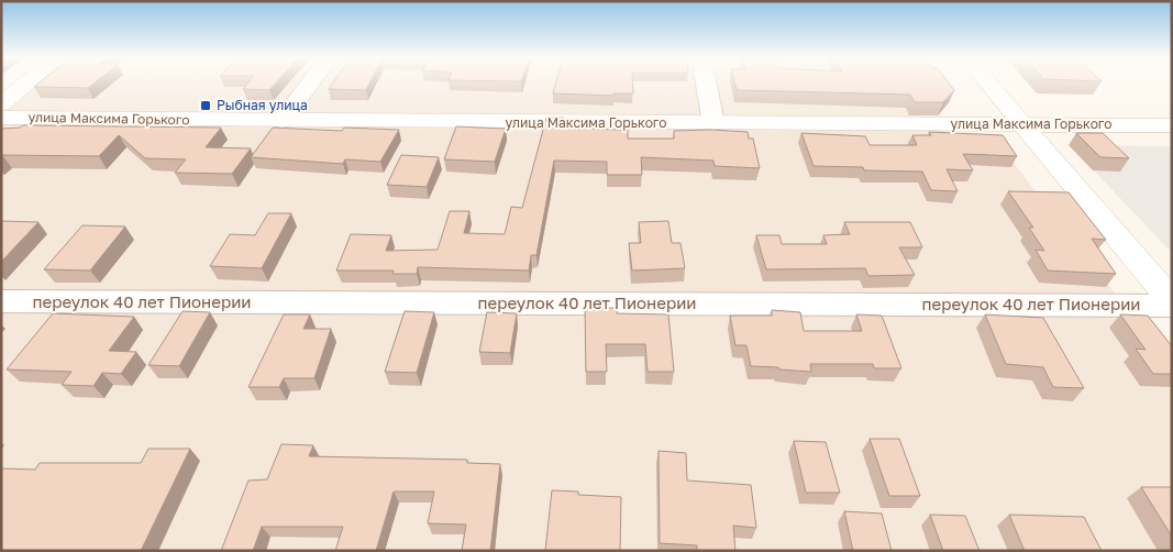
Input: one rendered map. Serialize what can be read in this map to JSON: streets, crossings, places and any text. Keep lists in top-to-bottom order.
{
  "streets": {
    "main road": ["улица Максима Горького"],
    "street": ["переулок 40 лет Пионерии"]
  },
  "places": {
    "transit": ["Рыбная улица"]
  }
}
